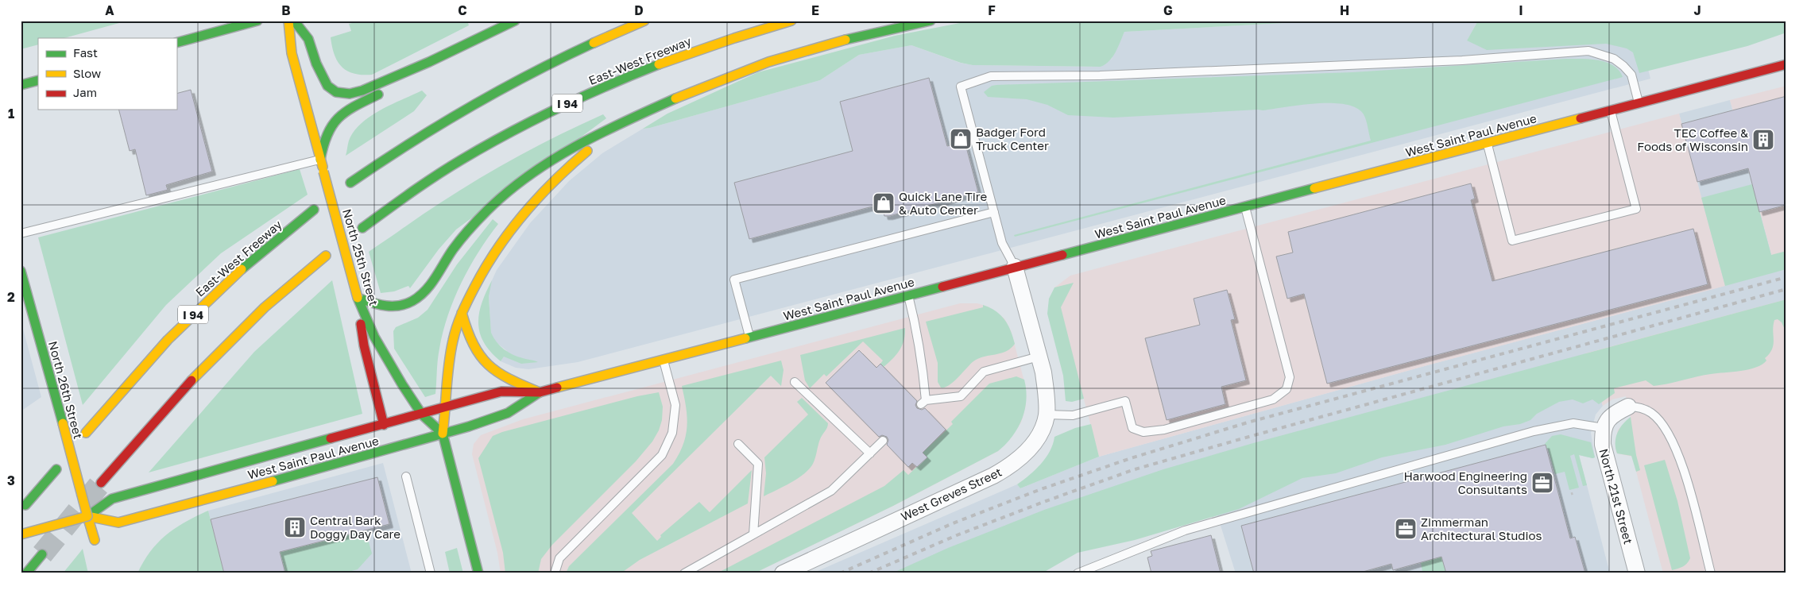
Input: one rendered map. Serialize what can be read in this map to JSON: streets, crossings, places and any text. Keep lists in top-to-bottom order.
{
  "streets": {
    "main road": [
      "East-West Freeway",
      "I 94",
      "West Saint Paul Avenue",
      "North 25th Street",
      "North 26th Street"
    ],
    "street": ["West Greves Street", "North 21st Street"]
  },
  "crossings": [
    ["West Saint Paul Avenue", "North 25th Street"],
    ["West Saint Paul Avenue", "North 26th Street"],
    ["West Saint Paul Avenue", "West Greves Street"]
  ],
  "places": {
    "shop": ["Badger Ford Truck Center", "Quick Lane Tire & Auto Center"],
    "building": ["TEC Coffee & Foods of Wisconsin", "Central Bark Doggy Day Care"],
    "office": ["Harwood Engineering Consultants", "Zimmerman Architectural Studios"]
  },
  "legend": ["Fast", "Slow", "Jam"],
  "grid": {
    "columns": [
      "A",
      "B",
      "C",
      "D",
      "E",
      "F",
      "G",
      "H",
      "I",
      "J"
    ],
    "rows": ["1", "2", "3"]
  }
}
